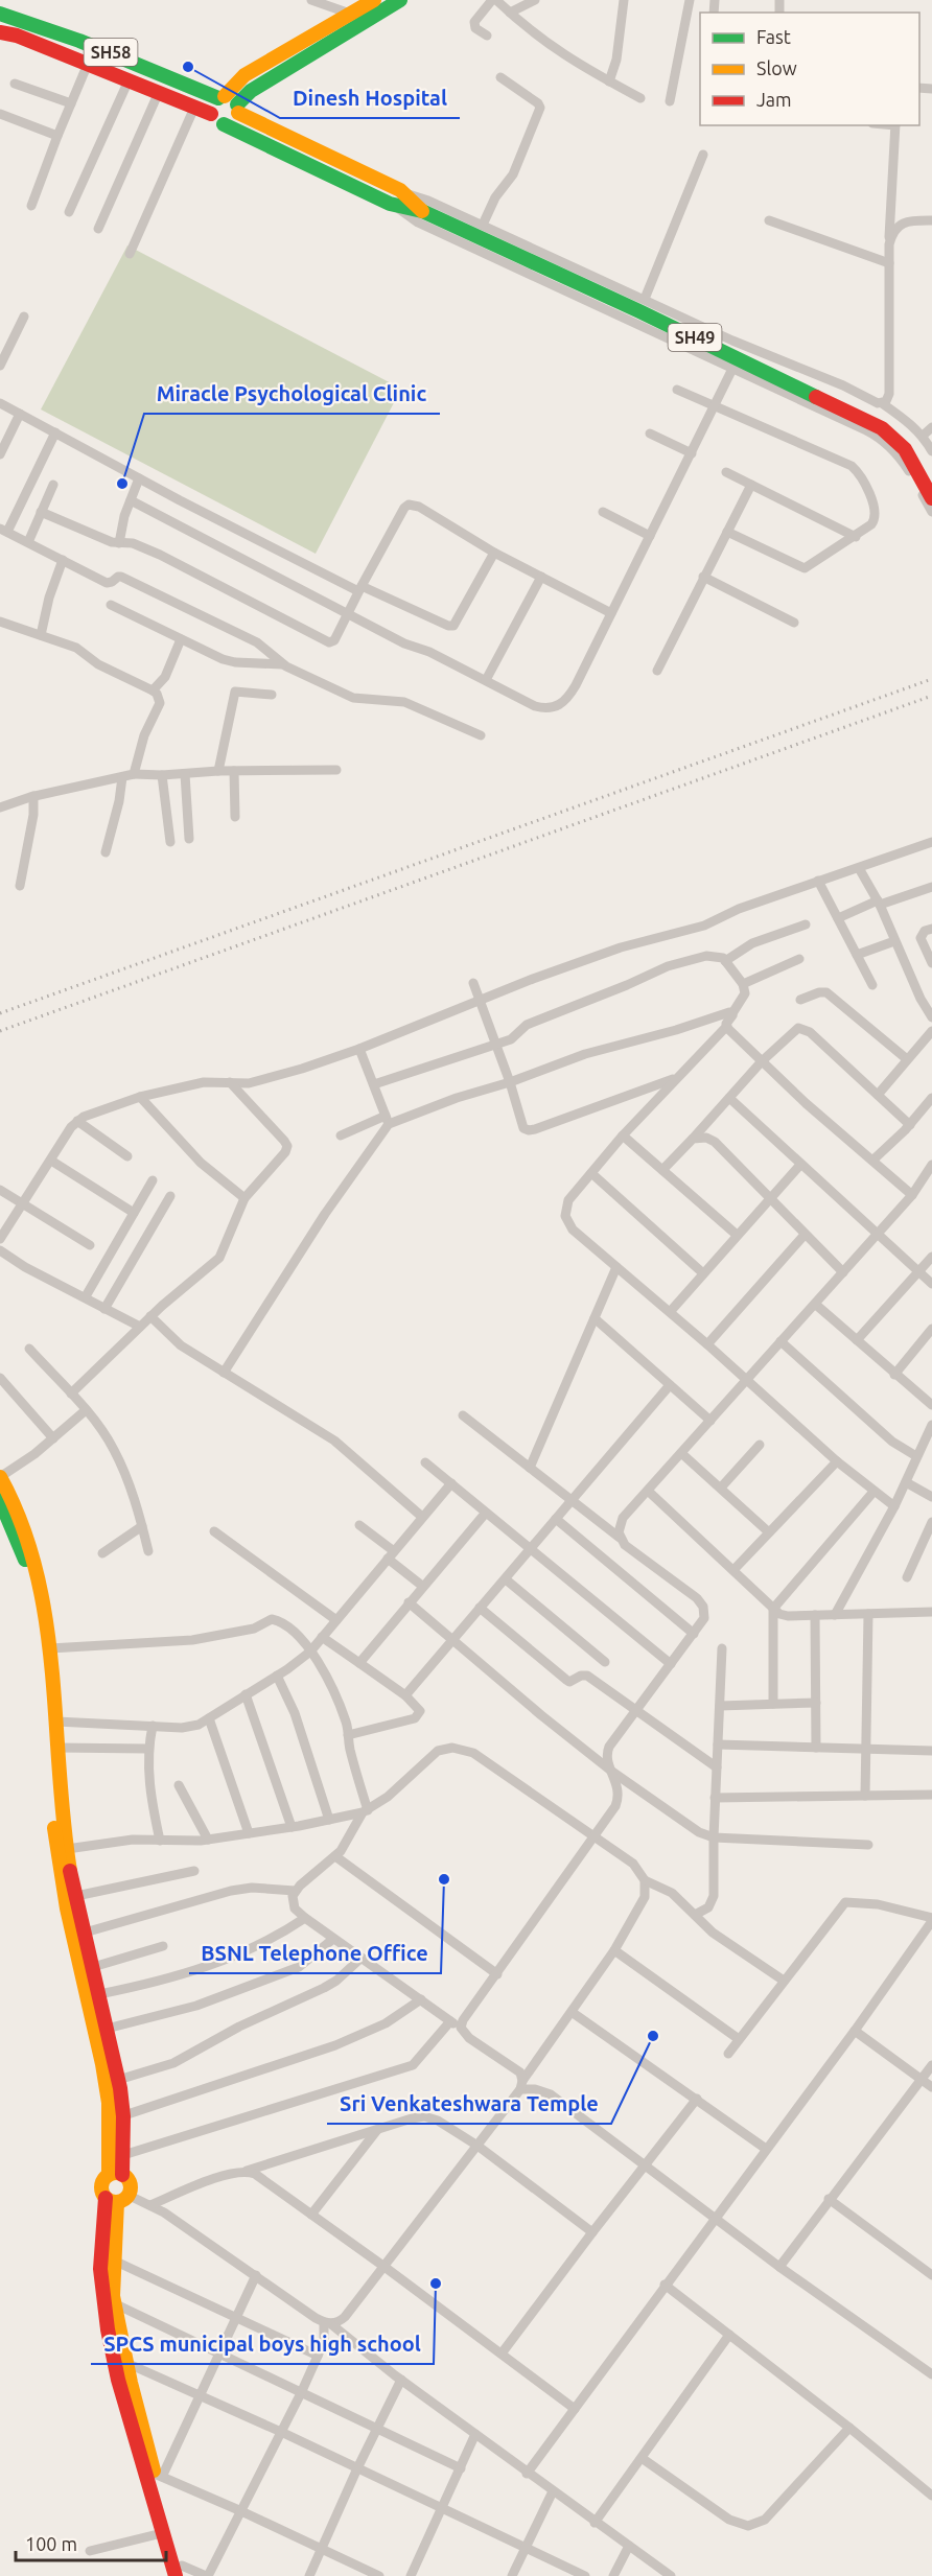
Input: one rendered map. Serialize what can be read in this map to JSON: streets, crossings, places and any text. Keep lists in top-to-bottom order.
{
  "streets": {
    "main road": ["SH58", "SH49"]
  },
  "crossings": [
    ["SH58", "SH49"]
  ],
  "places": [
    "Dinesh Hospital",
    "Miracle Psychological Clinic",
    "BSNL Telephone Office",
    "Sri Venkateshwara Temple",
    "SPCS municipal boys high school"
  ],
  "legend": ["Fast", "Slow", "Jam"],
  "scale_bar": "100 m"
}
